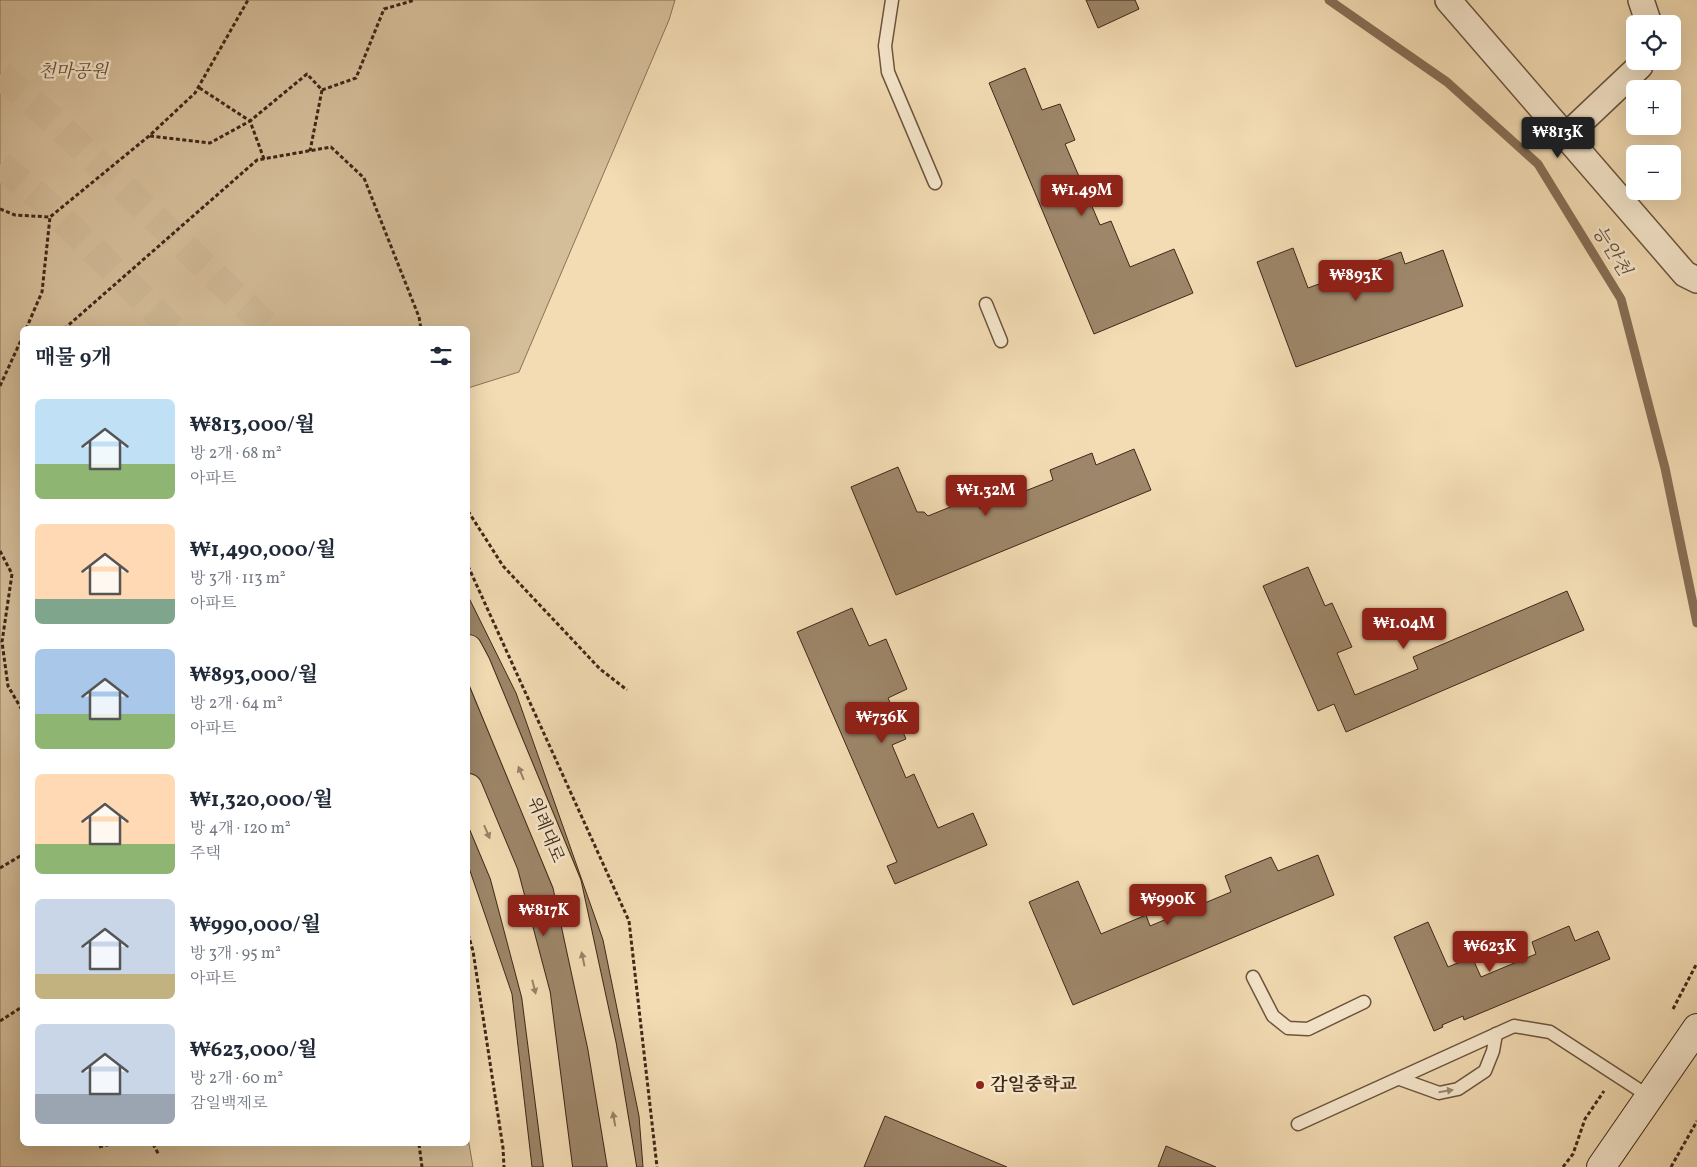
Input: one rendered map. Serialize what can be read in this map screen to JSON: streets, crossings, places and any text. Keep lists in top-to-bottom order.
{
  "streets": {
    "main road": ["위례대로"]
  },
  "water": ["능안천"],
  "parks": ["천마공원"],
  "places": ["감일중학교"],
  "page": {
    "map_buttons": ["+", "−"],
    "price": [
      "₩813K",
      "₩1.49M",
      "₩893K",
      "₩1.32M",
      "₩1.04M",
      "₩736K",
      "₩990K",
      "₩817K",
      "₩623K"
    ],
    "heading": "매물 9개",
    "list": [
      {
        "name": "₩813,000/월",
        "note": "방 2개 · 68 m² · 아파트"
      },
      {
        "name": "₩1,490,000/월",
        "note": "방 3개 · 113 m² · 아파트"
      },
      {
        "name": "₩893,000/월",
        "note": "방 2개 · 64 m² · 아파트"
      },
      {
        "name": "₩1,320,000/월",
        "note": "방 4개 · 120 m² · 주택"
      },
      {
        "name": "₩990,000/월",
        "note": "방 3개 · 95 m² · 아파트"
      },
      {
        "name": "₩623,000/월",
        "note": "방 2개 · 60 m² · 감일백제로"
      }
    ]
  }
}
